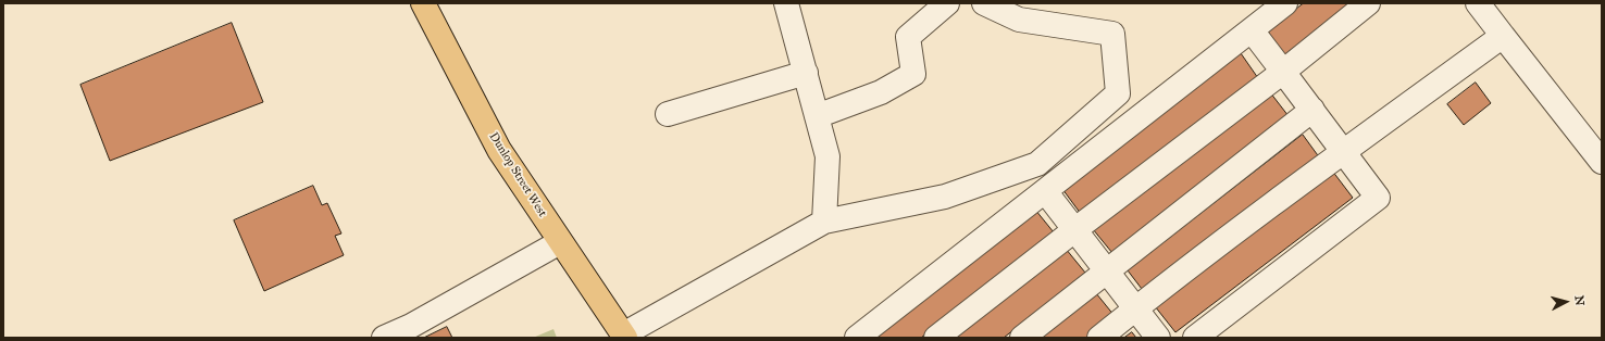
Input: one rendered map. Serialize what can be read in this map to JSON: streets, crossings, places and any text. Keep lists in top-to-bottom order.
{
  "streets": {
    "main road": ["Dunlop Street West"]
  },
  "north": "right"
}
